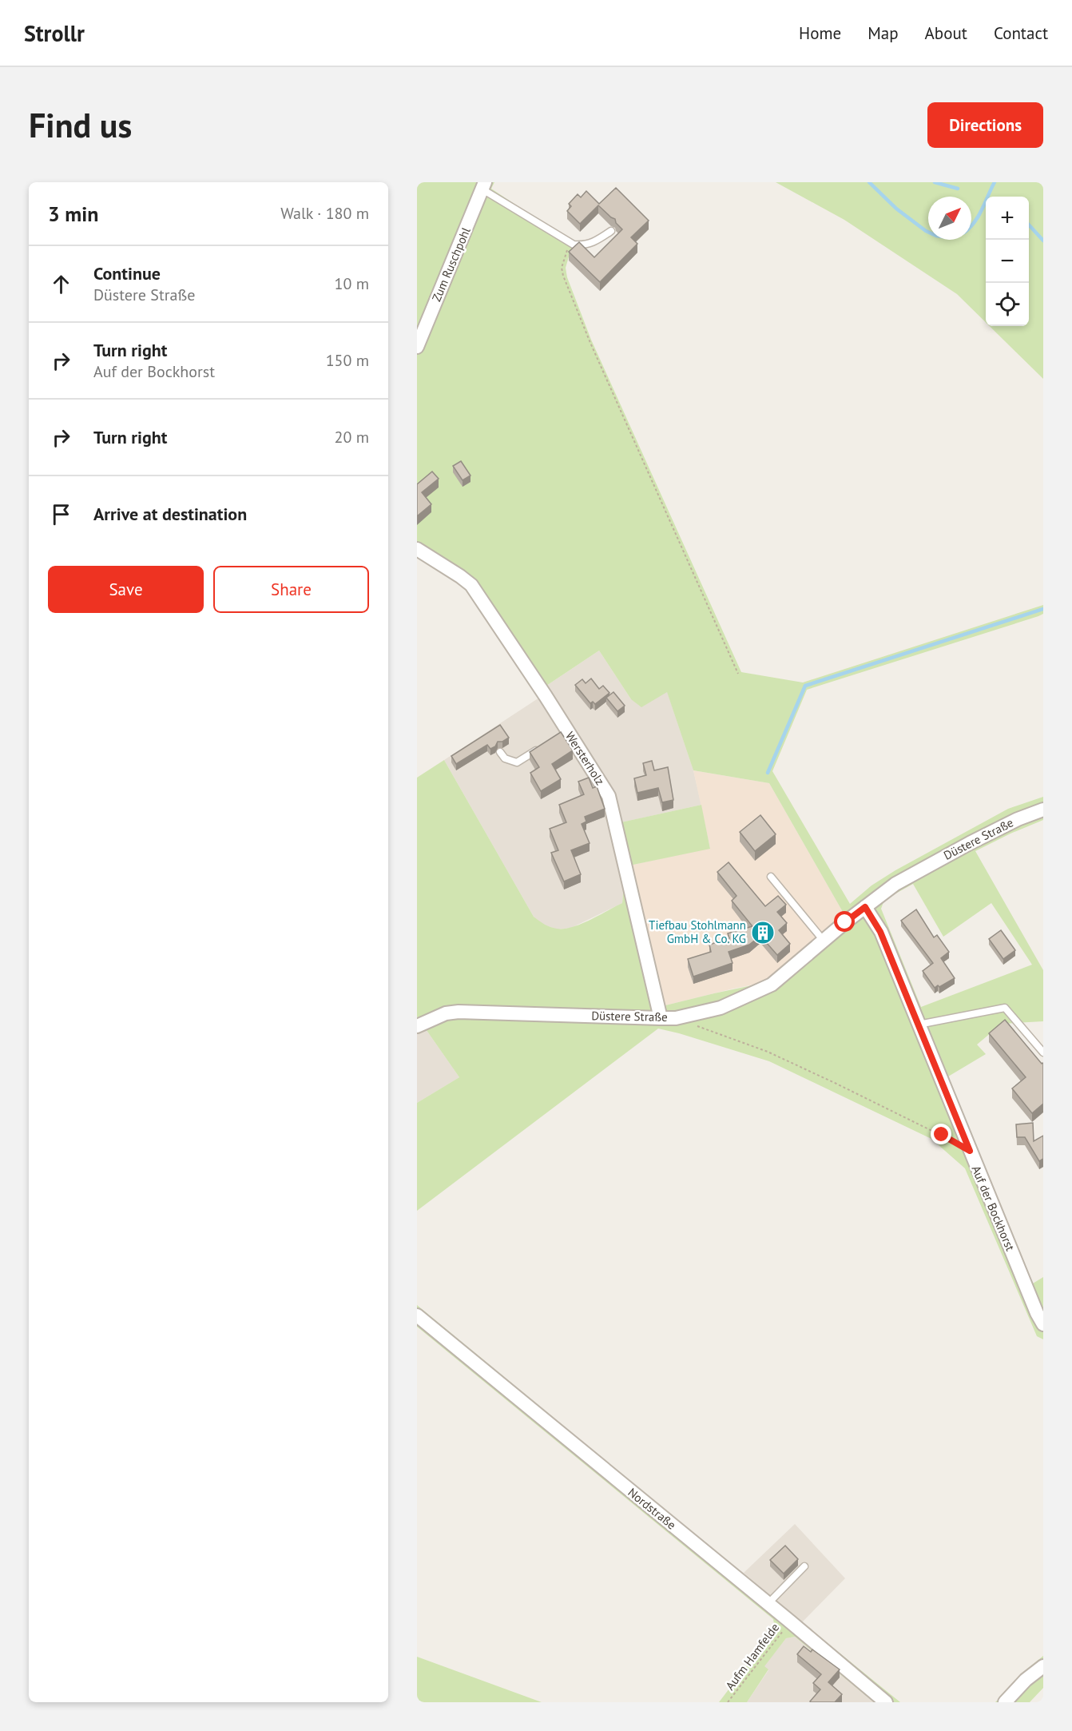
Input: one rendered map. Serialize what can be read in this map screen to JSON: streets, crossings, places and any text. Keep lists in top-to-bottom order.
{
  "streets": {
    "street": [
      "Zum Ruschpohl",
      "Wersterholz",
      "Düstere Straße",
      "Auf der Bockhorst",
      "Nordstraße"
    ],
    "path": ["Aufm Hamfelde"]
  },
  "crossings": [
    ["Wersterholz", "Düstere Straße"],
    ["Düstere Straße", "Auf der Bockhorst"],
    ["Nordstraße", "Aufm Hamfelde"]
  ],
  "places": {
    "building": ["Tiefbau Stohlmann GmbH & Co. KG"]
  },
  "north": "top right",
  "page": {
    "header": "Strollr",
    "nav": [
      "Home",
      "Map",
      "About",
      "Contact"
    ],
    "buttons": [
      "Directions",
      ["Save", "Share"]
    ],
    "title": "Find us",
    "heading": ["3 min", "Walk · 180 m"],
    "map_buttons": ["+", "−"],
    "list": [
      ["Continue", "Düstere Straße", "10 m"],
      ["Turn right", "Auf der Bockhorst", "150 m"],
      ["Turn right", "20 m"],
      "Arrive at destination"
    ]
  }
}
